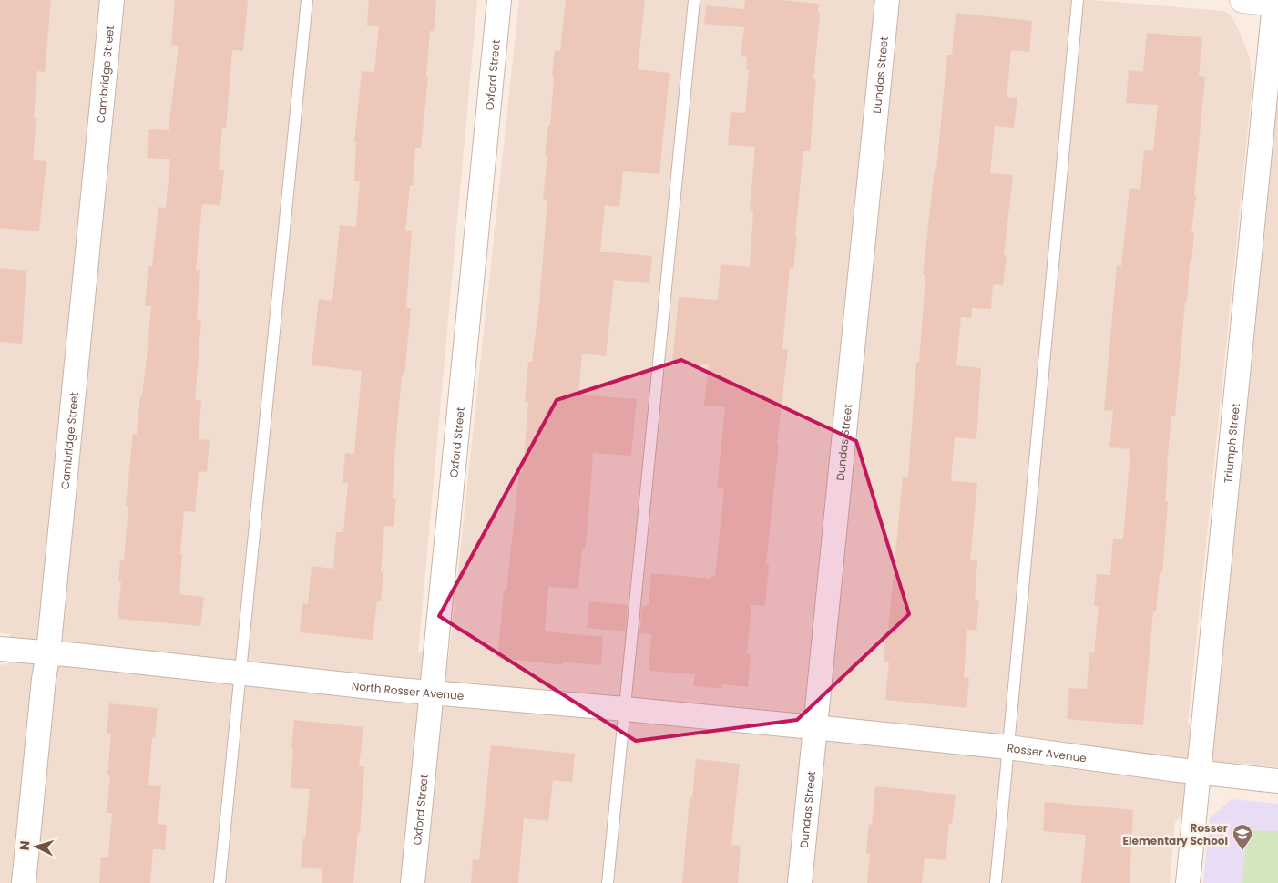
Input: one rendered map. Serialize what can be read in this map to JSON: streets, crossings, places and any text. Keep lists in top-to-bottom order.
{
  "streets": {
    "street": [
      "Oxford Street",
      "Dundas Street",
      "Cambridge Street",
      "Triumph Street",
      "North Rosser Avenue",
      "Rosser Avenue"
    ]
  },
  "crossings": [
    ["Oxford Street", "North Rosser Avenue"],
    ["Dundas Street", "North Rosser Avenue"],
    ["Dundas Street", "Rosser Avenue"],
    ["Cambridge Street", "North Rosser Avenue"],
    ["Triumph Street", "Rosser Avenue"],
    ["North Rosser Avenue", "Rosser Avenue"]
  ],
  "places": {
    "school or university": ["Rosser Elementary School"]
  },
  "north": "left"
}
